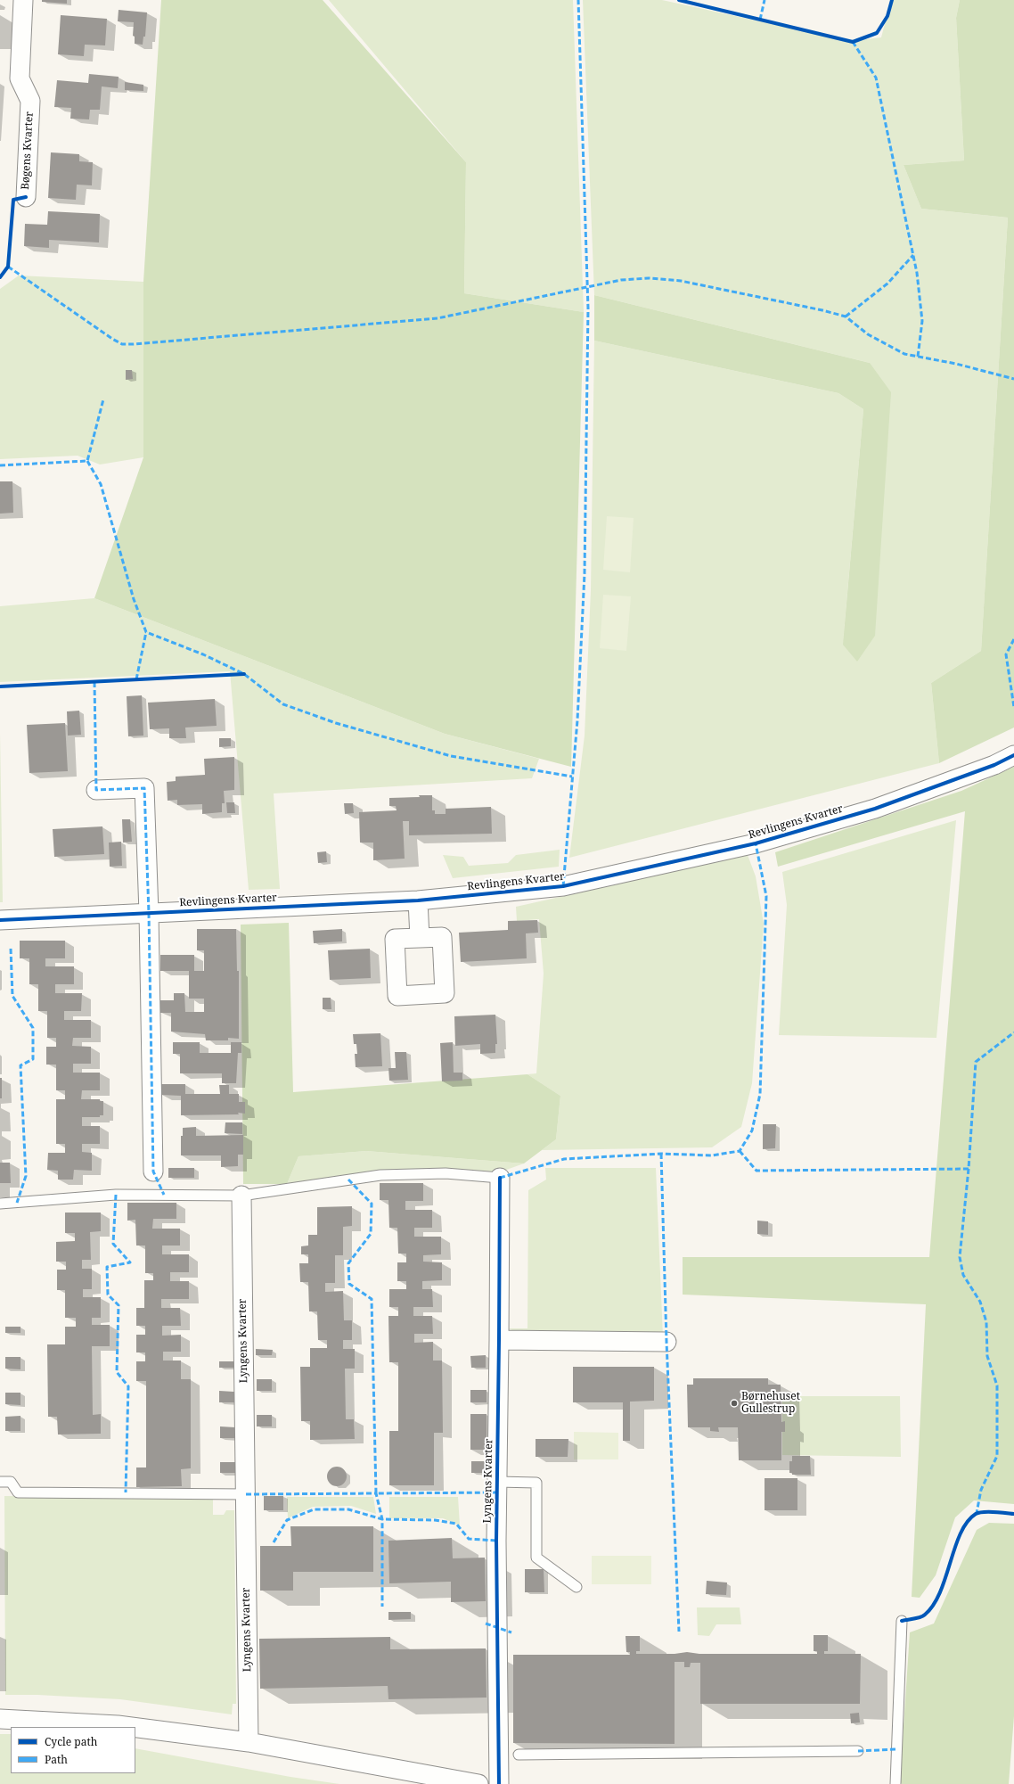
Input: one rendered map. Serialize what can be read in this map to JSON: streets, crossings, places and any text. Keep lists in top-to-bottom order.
{
  "streets": {
    "street": ["Bøgens Kvarter", "Revlingens Kvarter", "Lyngens Kvarter"]
  },
  "places": ["Børnehuset Gullestrup"],
  "legend": ["Cycle path", "Path"]
}
